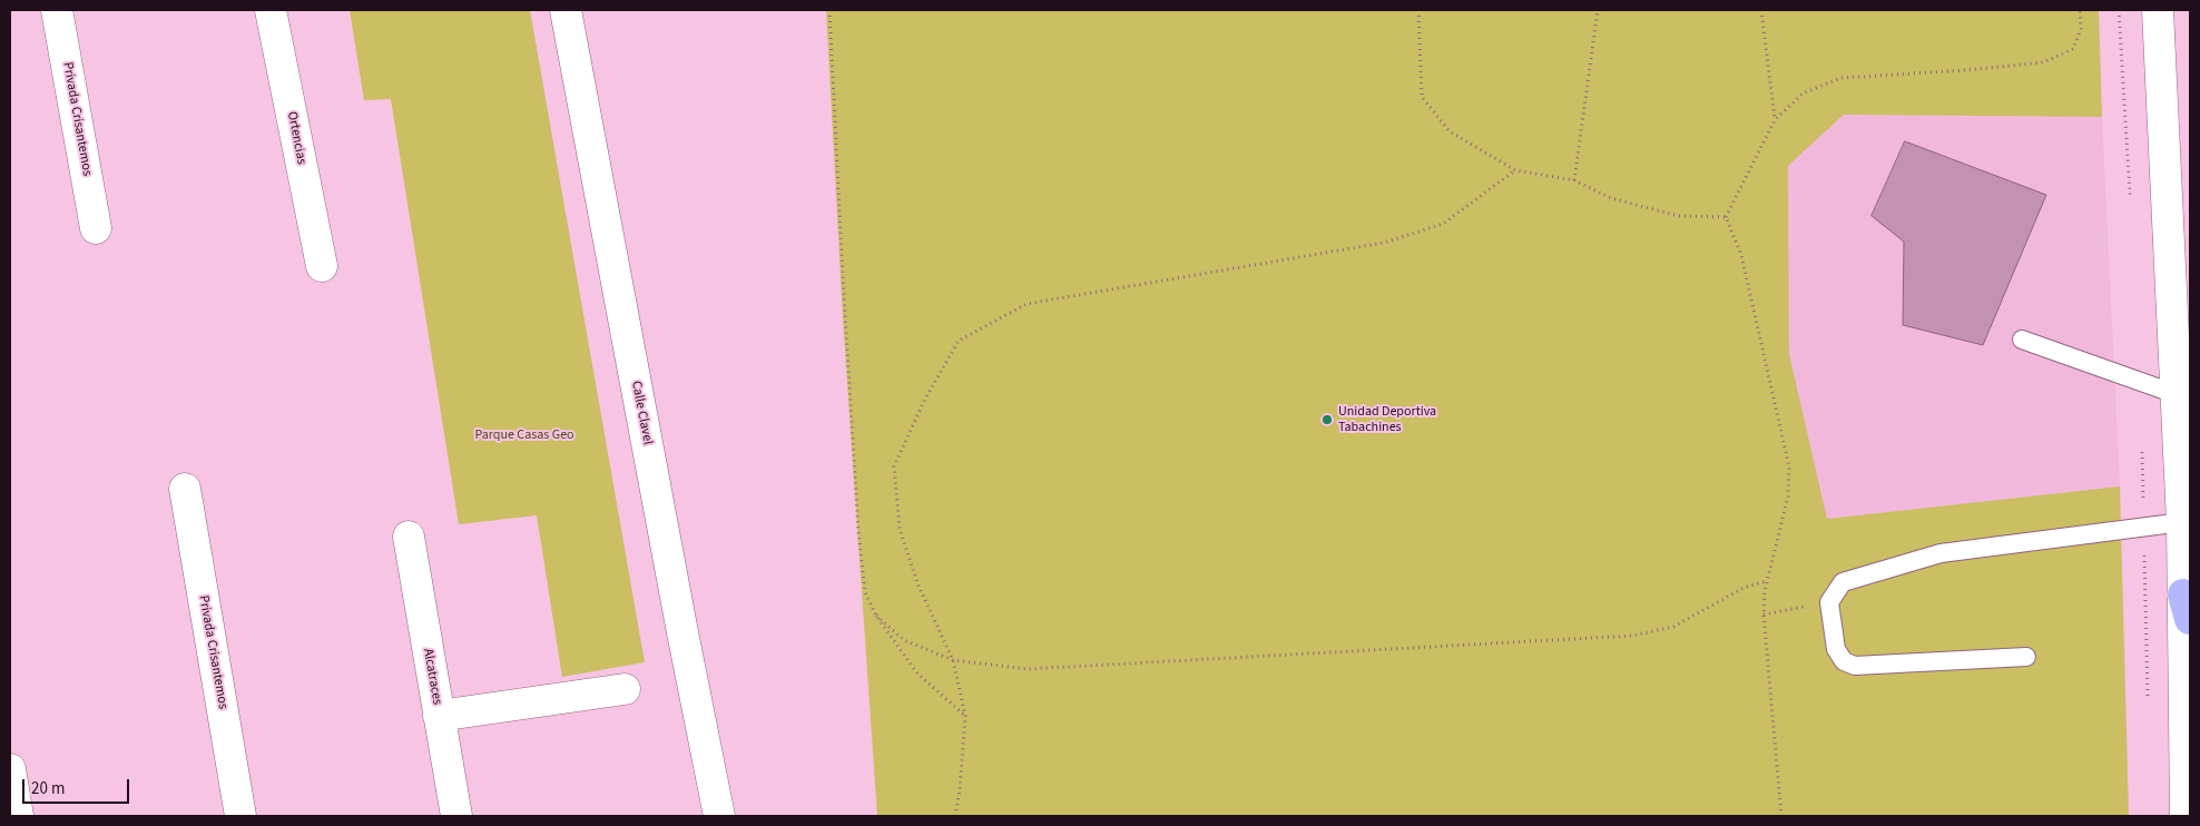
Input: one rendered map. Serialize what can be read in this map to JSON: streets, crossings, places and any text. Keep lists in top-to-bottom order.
{
  "streets": {
    "street": [
      "Privada Crisantemos",
      "Ortencias",
      "Calle Clavel",
      "Alcatraces"
    ]
  },
  "parks": ["Parque Casas Geo"],
  "places": ["Unidad Deportiva Tabachines"],
  "scale_bar": "20 m"
}
